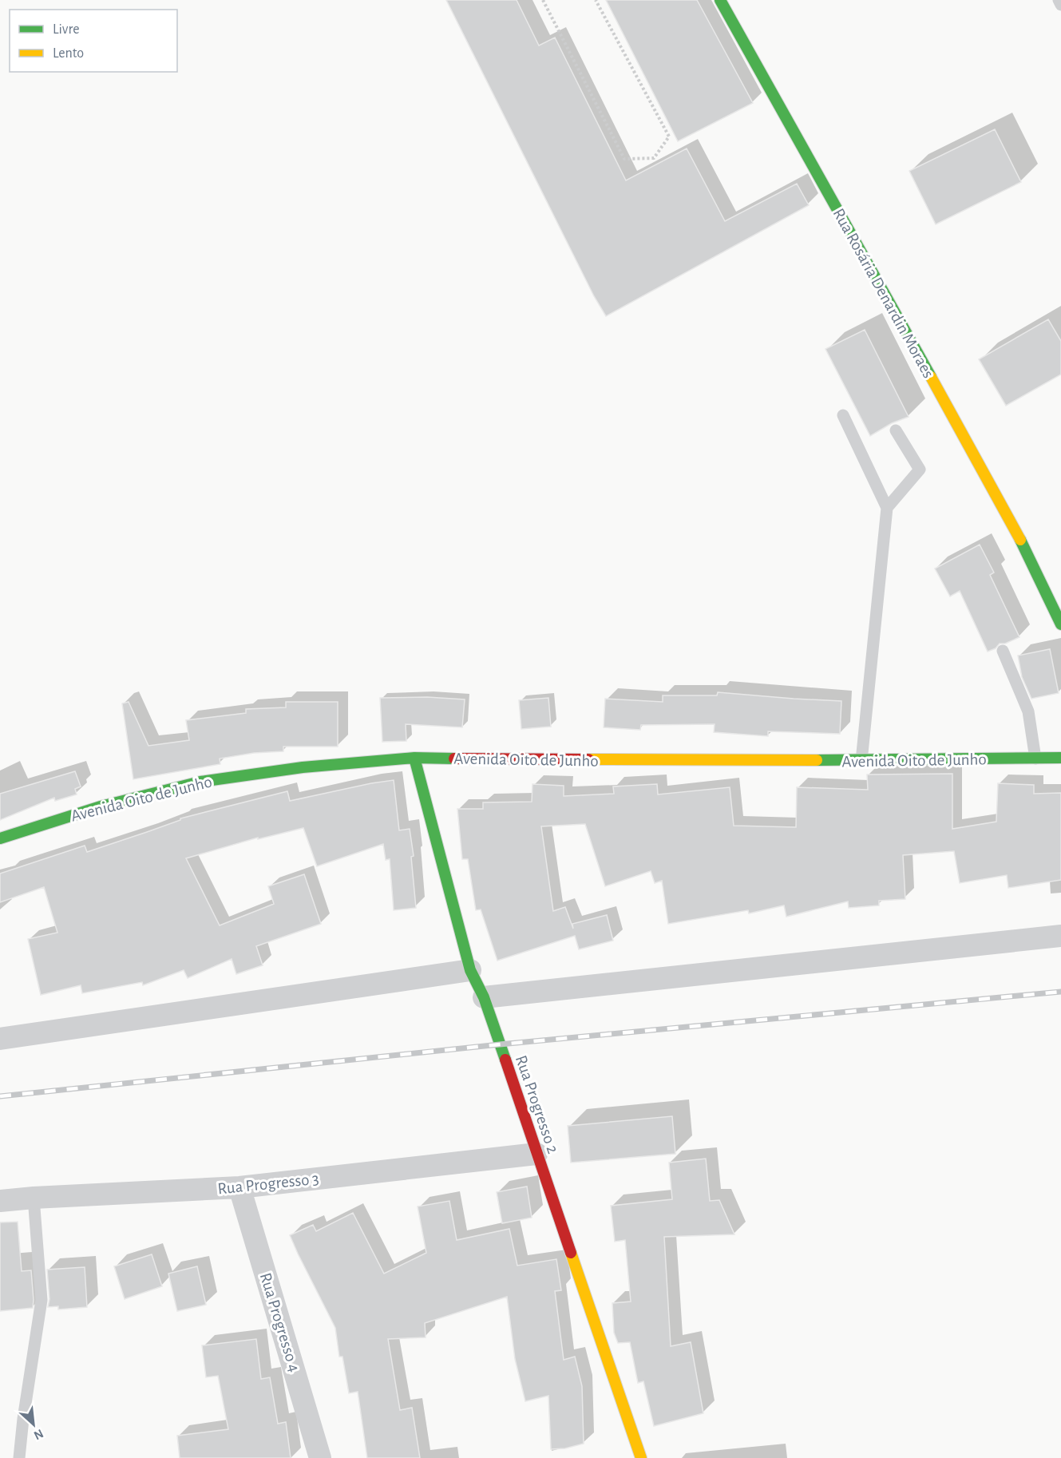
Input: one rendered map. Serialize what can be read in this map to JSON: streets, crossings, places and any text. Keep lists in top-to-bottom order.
{
  "streets": {
    "street": [
      "Rua Rosária Denardin Moraes",
      "Avenida Oito de Junho",
      "Rua Progresso 2",
      "Rua Progresso 3",
      "Rua Progresso 4"
    ]
  },
  "crossings": [
    ["Avenida Oito de Junho", "Rua Progresso 2"],
    ["Rua Progresso 2", "Rua Progresso 3"],
    ["Rua Progresso 3", "Rua Progresso 4"]
  ],
  "legend": ["Livre", "Lento"],
  "north": "bottom right"
}
